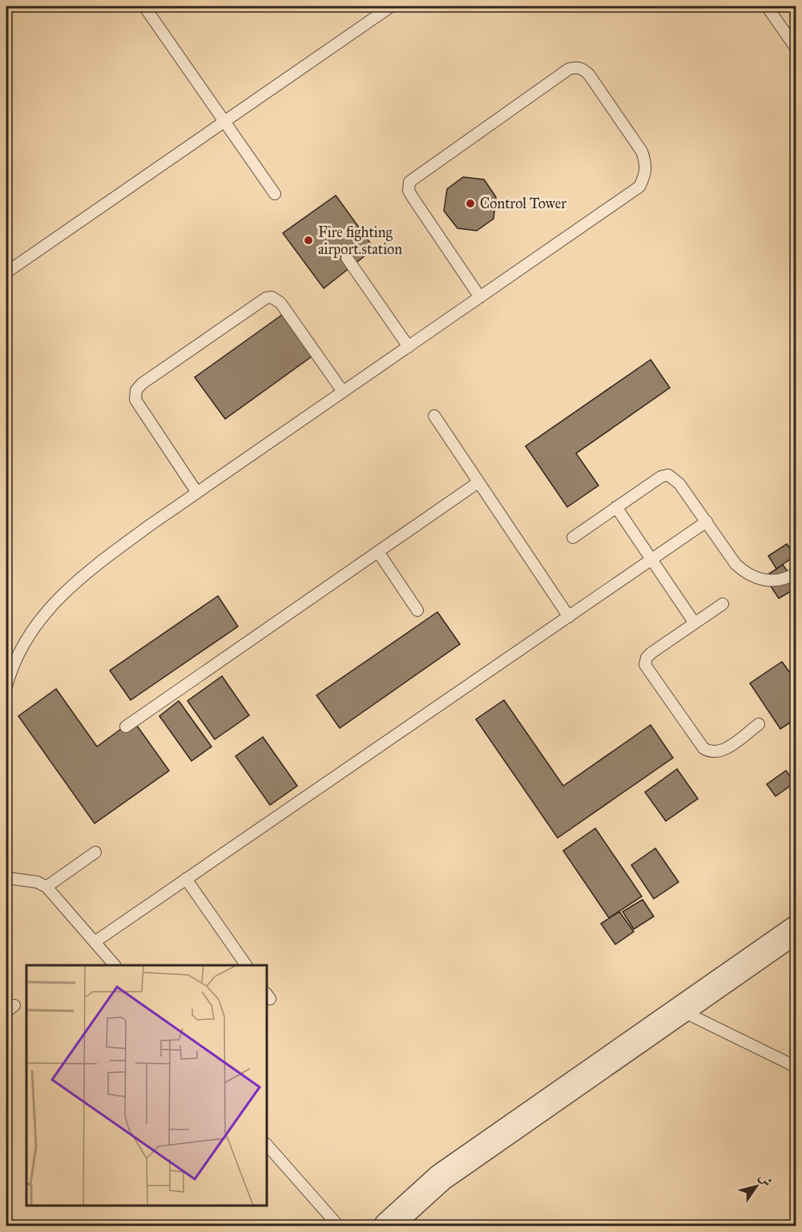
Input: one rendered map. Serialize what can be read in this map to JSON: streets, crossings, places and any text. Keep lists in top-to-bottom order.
{
  "places": ["Control Tower", "Fire fighting airport.station"],
  "north": "top right"
}
